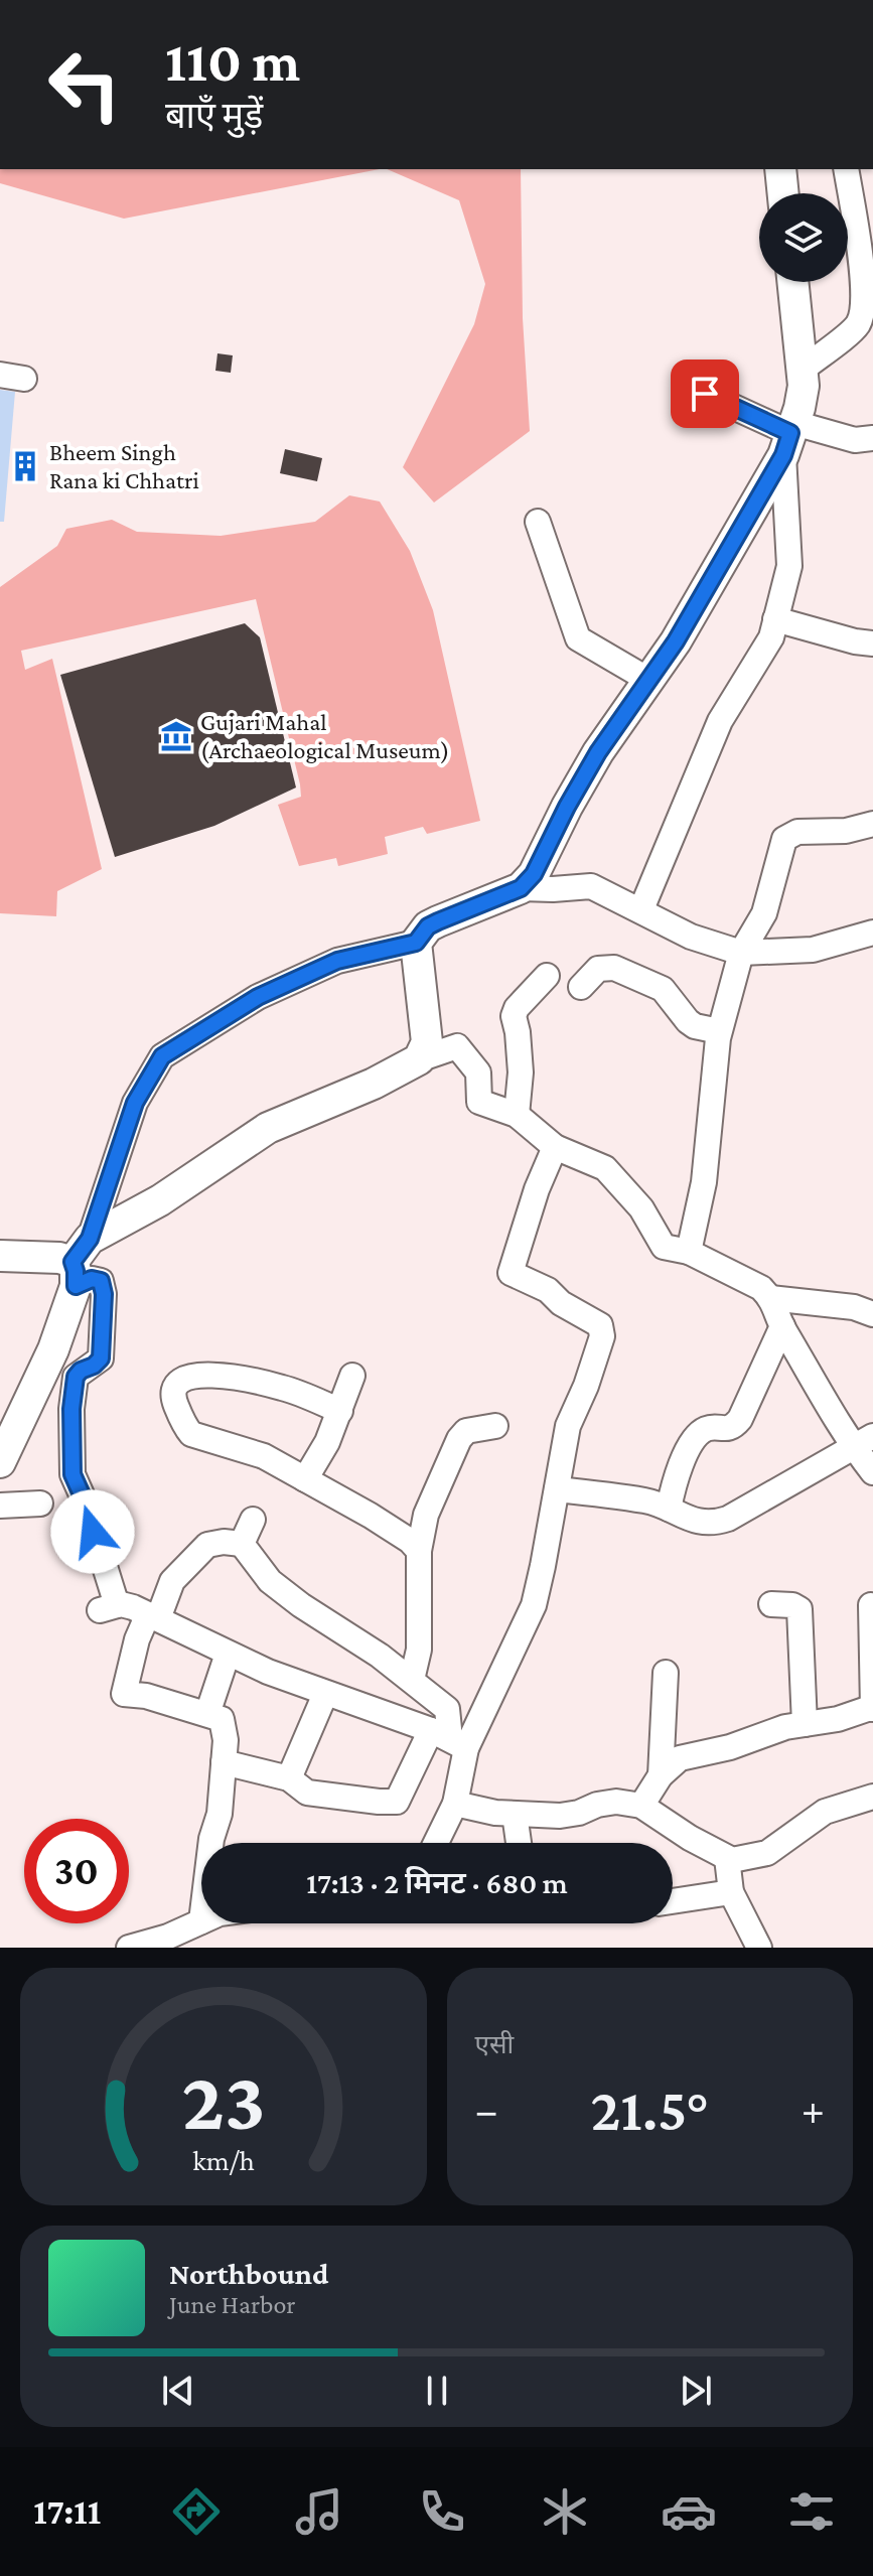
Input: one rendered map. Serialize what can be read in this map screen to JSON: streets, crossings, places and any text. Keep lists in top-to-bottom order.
{
  "places": {
    "building": ["Bheem Singh Rana ki Chhatri"],
    "museum": ["Gujari Mahal (Archaeological Museum)"]
  },
  "page": {
    "turn": ["110 m", "बाएँ मुड़ें"],
    "limit": "30",
    "trip": "17:13 · 2 मिनट · 680 m",
    "tile": "एसी",
    "heat": ["−", "21.5°", "+"],
    "song": ["Northbound", "June Harbor"],
    "tabs": "17:11",
    "gauge": ["23", "km/h"]
  }
}
